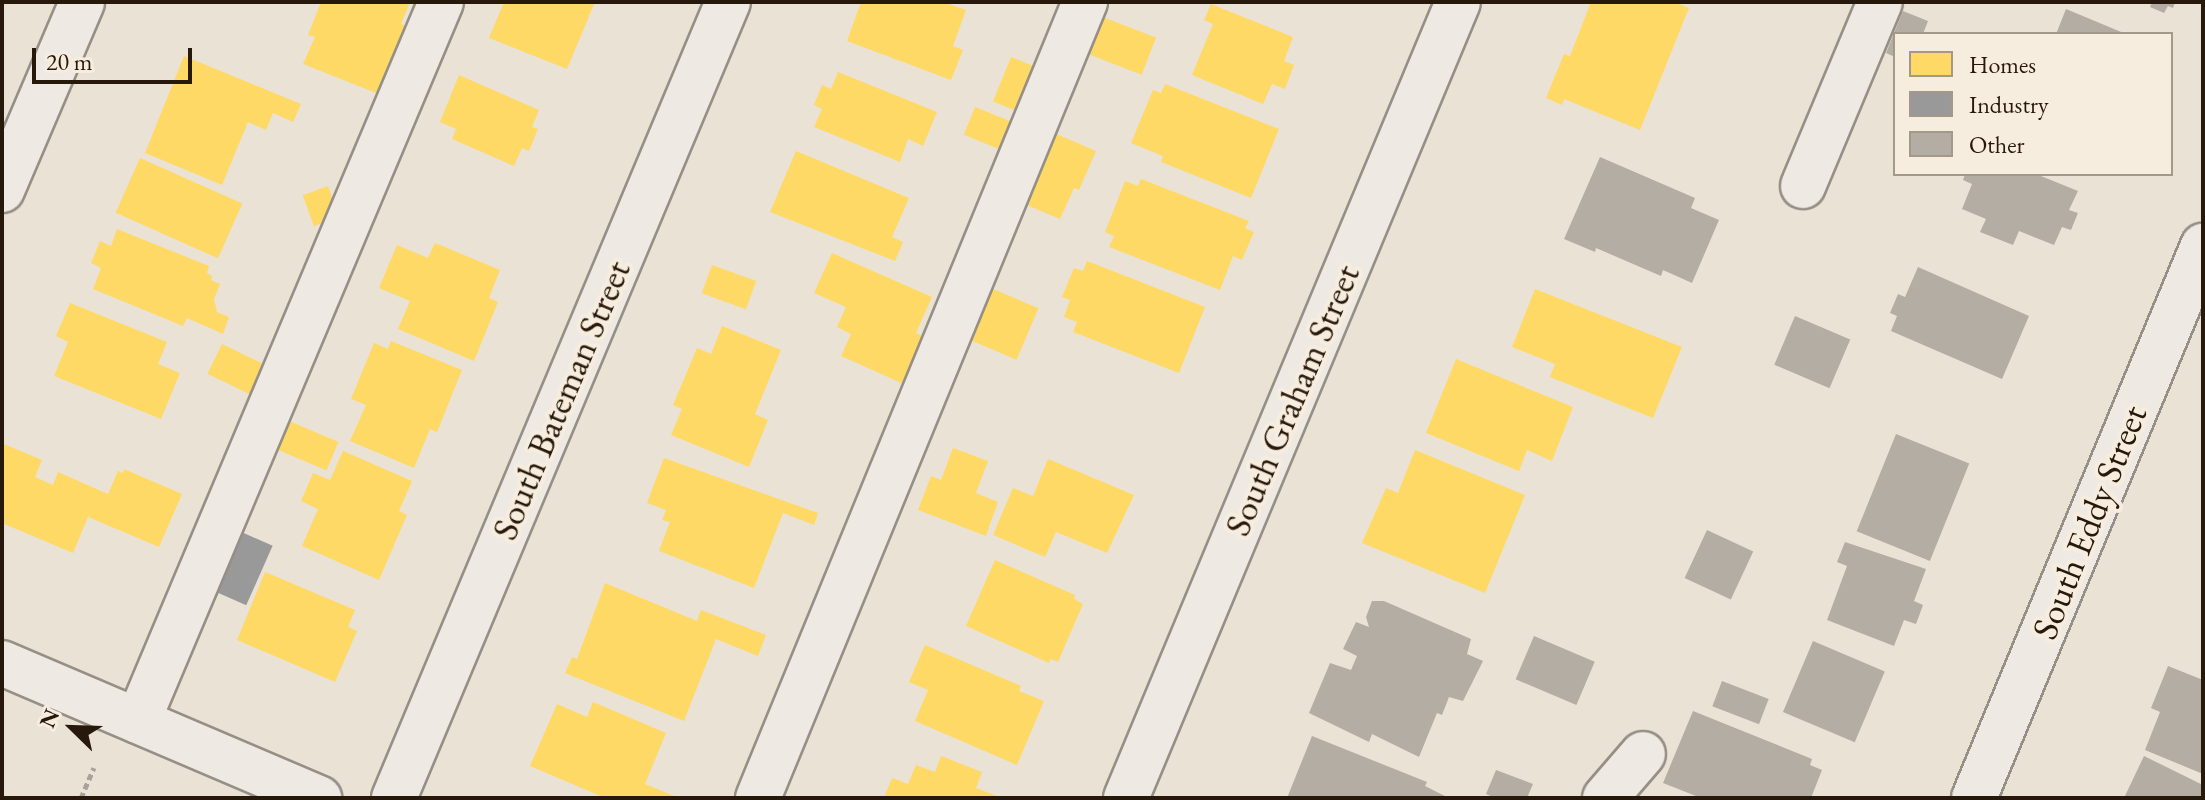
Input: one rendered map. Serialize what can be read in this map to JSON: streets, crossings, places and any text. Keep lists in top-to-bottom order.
{
  "streets": {
    "street": ["South Bateman Street", "South Graham Street", "South Eddy Street"]
  },
  "legend": ["Homes", "Industry", "Other"],
  "scale_bar": "20 m",
  "north": "top left"
}
